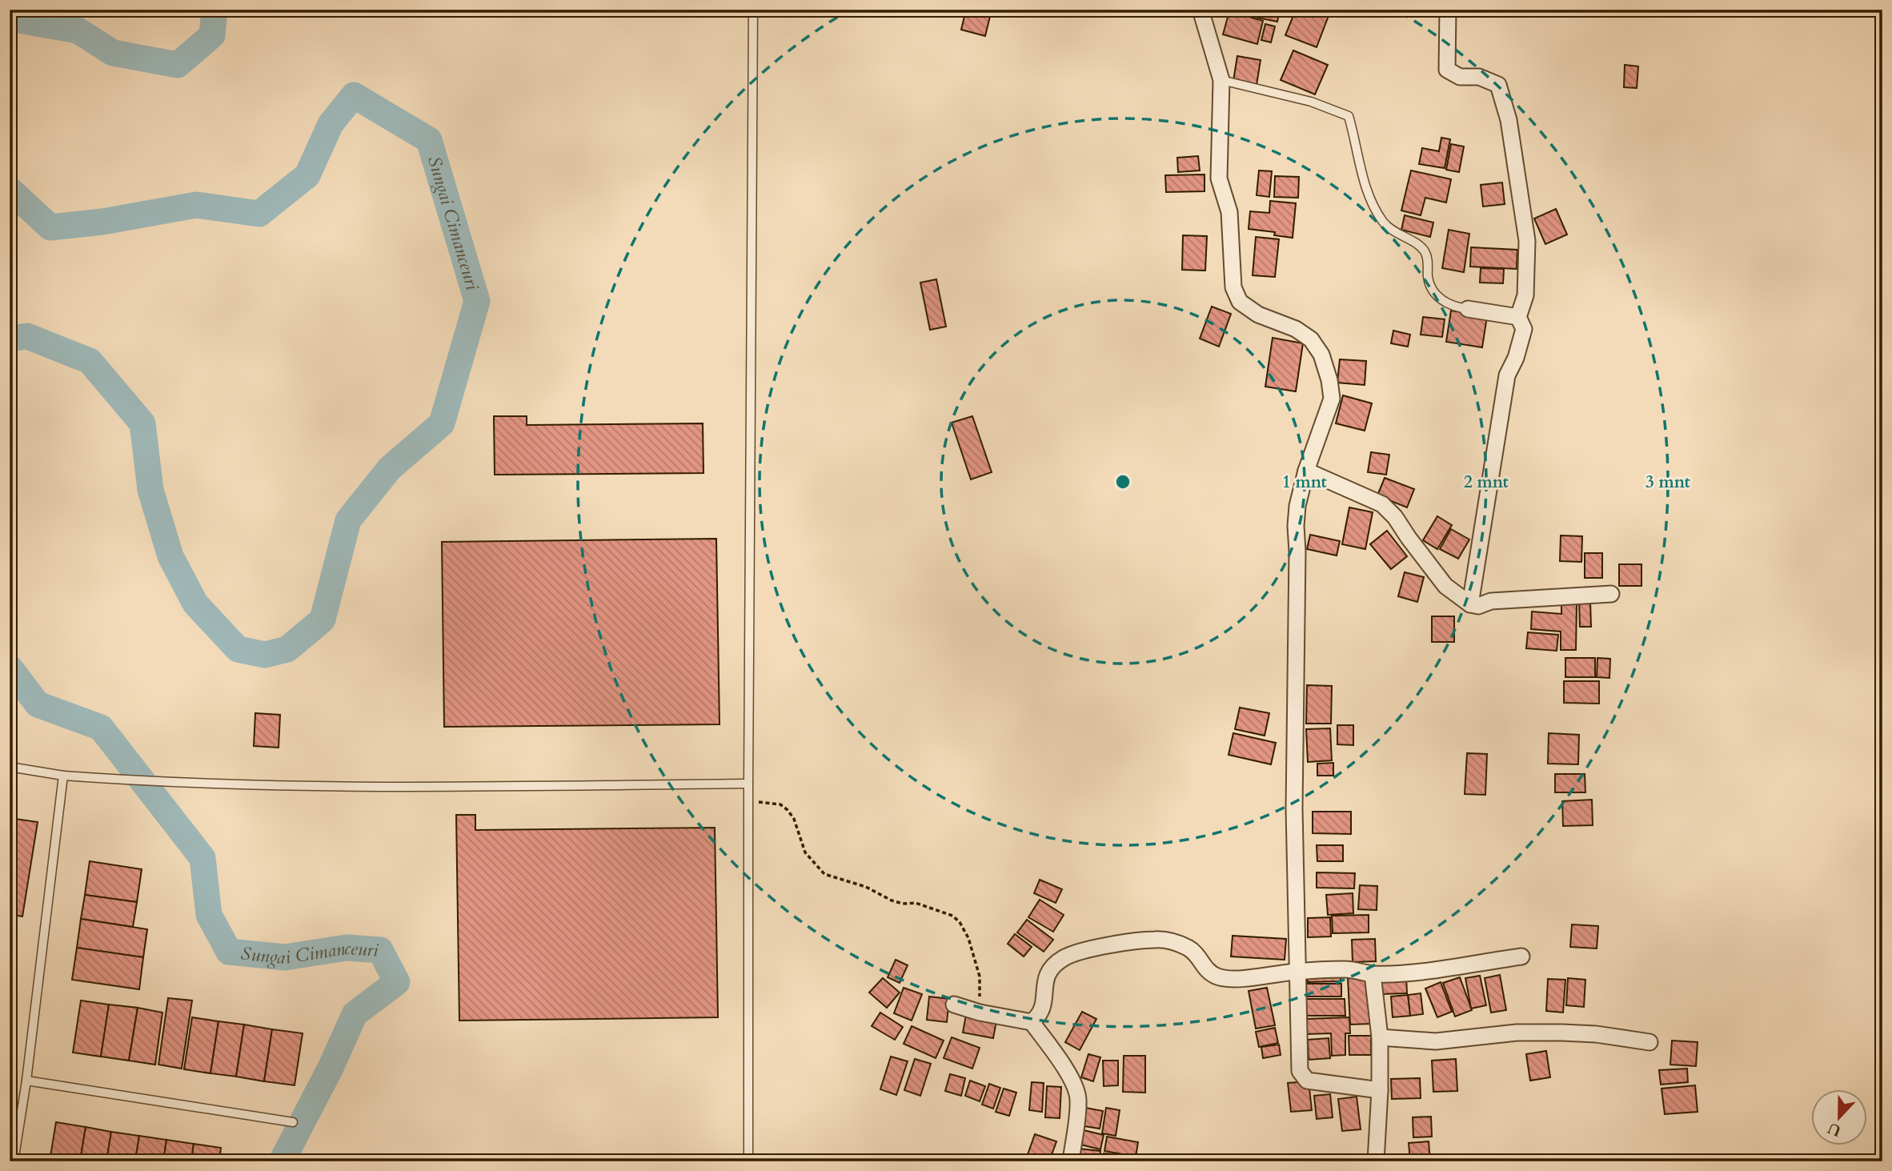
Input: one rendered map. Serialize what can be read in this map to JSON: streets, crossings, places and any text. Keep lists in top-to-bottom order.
{
  "water": ["Sungai Cimanceuri"],
  "north": "bottom",
  "rings": ["1 mnt", "2 mnt", "3 mnt"]
}
